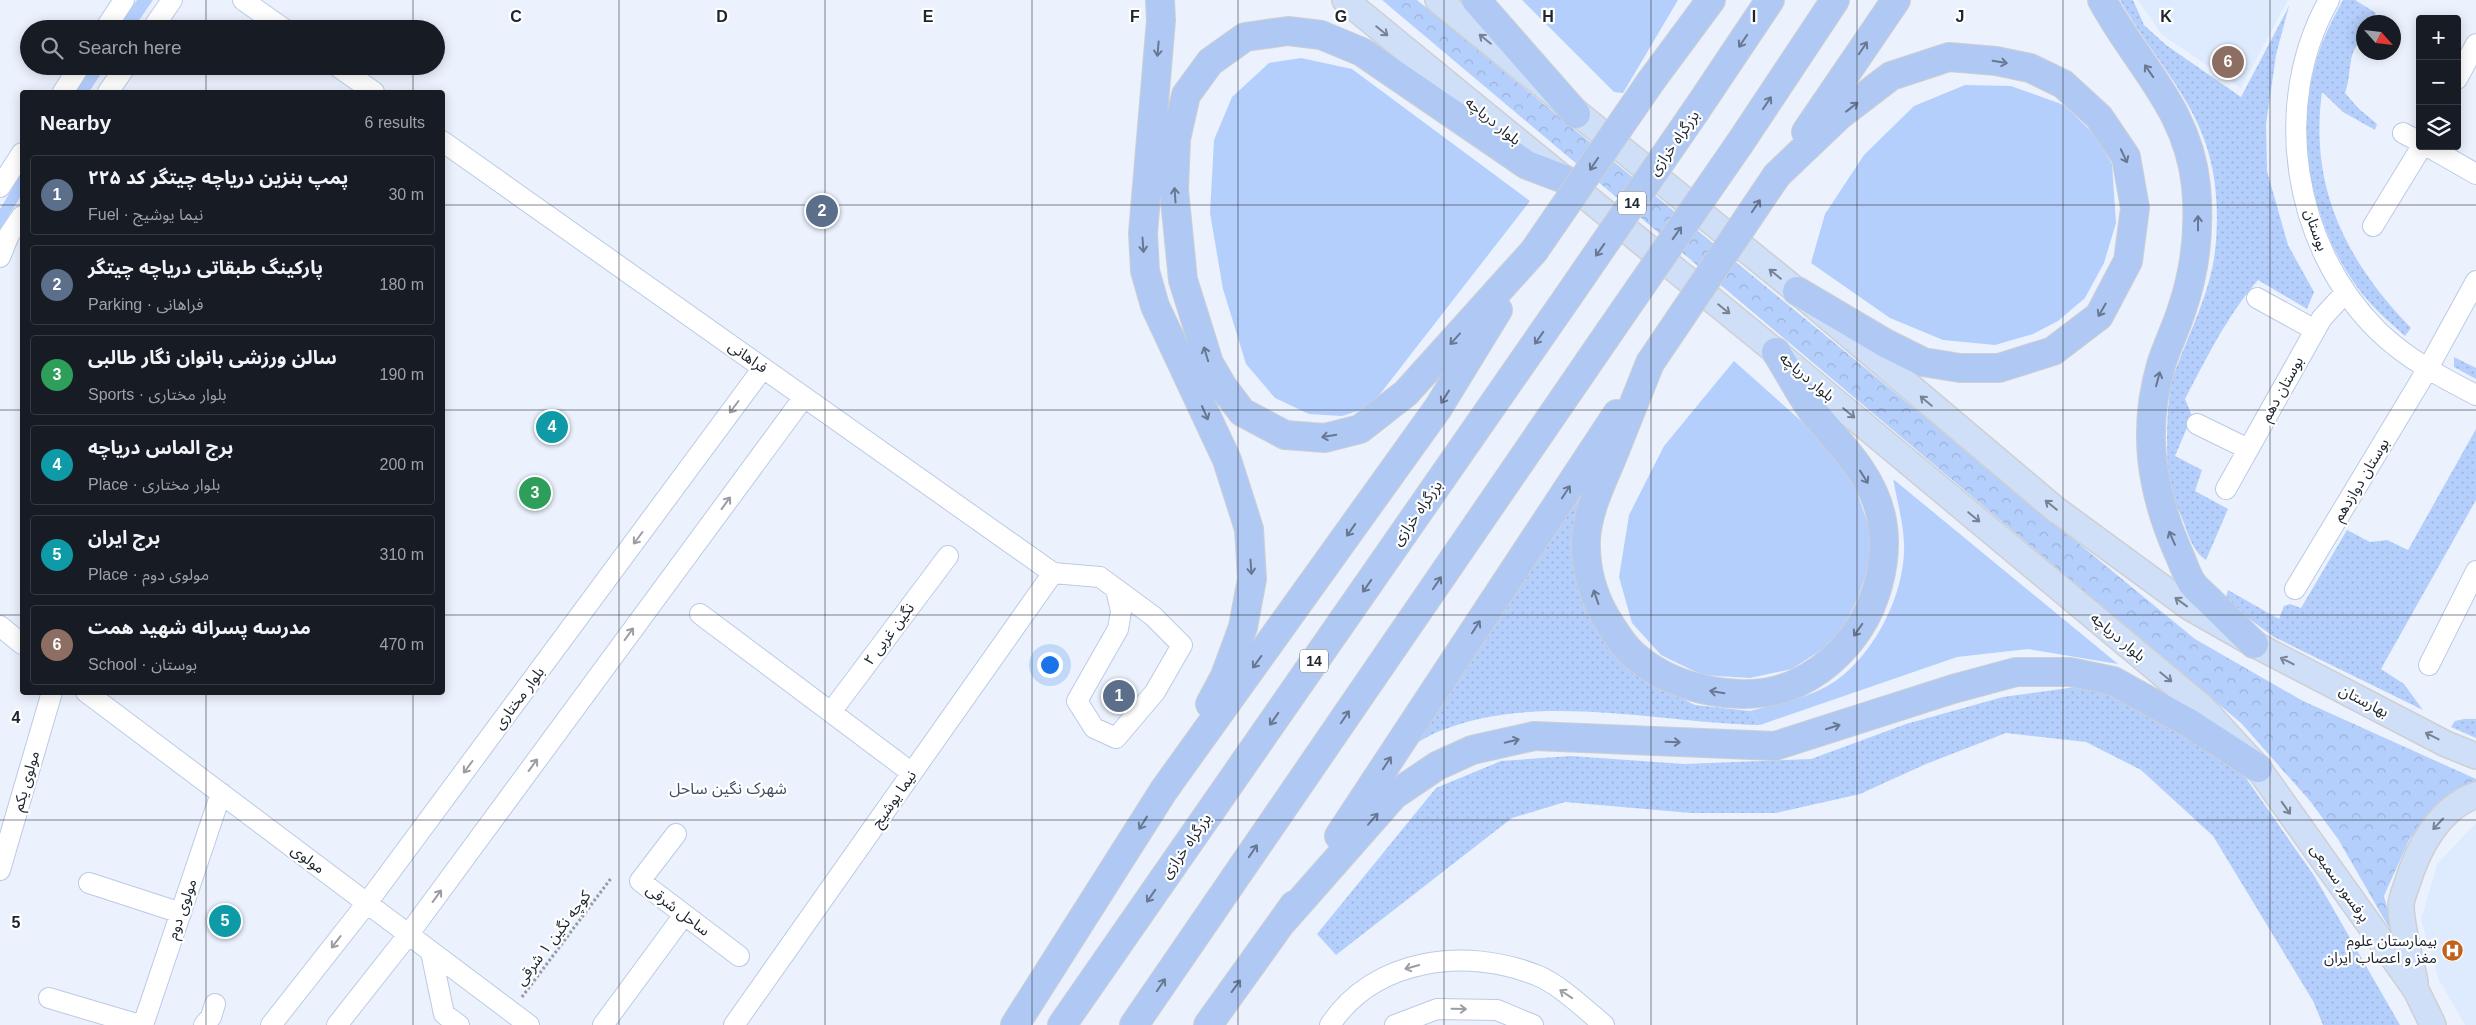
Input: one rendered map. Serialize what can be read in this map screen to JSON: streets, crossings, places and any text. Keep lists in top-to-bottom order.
{
  "streets": {
    "highway": ["بزرگراه خرازی", "14"],
    "main road": ["بلوار دریاچه", "بهارستان", "پرفسور سمیعی"],
    "street": [
      "بوستان",
      "فراهانی",
      "بوستان دهم",
      "بوستان دوازدهم",
      "نگین غربی ۲",
      "بلوار مختاری",
      "مولوی یکم",
      "نیما یوشیج",
      "مولوی",
      "مولوی دوم",
      "ساحل شرقی"
    ],
    "path": ["کوچه نگین ۱ شرقی"]
  },
  "crossings": [
    ["بلوار دریاچه", "پرفسور سمیعی"],
    ["بوستان", "بوستان دهم"],
    ["بوستان", "بوستان دوازدهم"],
    ["فراهانی", "بلوار مختاری"],
    ["فراهانی", "نیما یوشیج"],
    ["بلوار مختاری", "مولوی"],
    ["مولوی", "مولوی دوم"],
    ["مولوی", "کوچه نگین ۱ شرقی"]
  ],
  "one_way": ["بهارستان", "پرفسور سمیعی"],
  "districts": ["شهرک نگین ساحل"],
  "places": {
    "hospital": ["بیمارستان علوم مغز و اعصاب ایران"]
  },
  "north": "bottom right",
  "page": {
    "map_buttons": ["+", "−"],
    "search": "Search here",
    "pins": [
      "6",
      "2",
      "4",
      "3",
      "1",
      "5"
    ],
    "heading": ["Nearby", "6 results"],
    "list": [
      {
        "mark": "1",
        "name": "پمپ بنزین دریاچه چیتگر کد ۲۲۵",
        "note": "Fuel · نیما یوشیج",
        "value": "30 m"
      },
      {
        "mark": "2",
        "name": "پارکینگ طبقاتی دریاچه چیتگر",
        "note": "Parking · فراهانی",
        "value": "180 m"
      },
      {
        "mark": "3",
        "name": "سالن ورزشی بانوان نگار طالبی",
        "note": "Sports · بلوار مختاری",
        "value": "190 m"
      },
      {
        "mark": "4",
        "name": "برج الماس دریاچه",
        "note": "Place · بلوار مختاری",
        "value": "200 m"
      },
      {
        "mark": "5",
        "name": "برج ایران",
        "note": "Place · مولوی دوم",
        "value": "310 m"
      },
      {
        "mark": "6",
        "name": "مدرسه پسرانه شهید همت",
        "note": "School · بوستان",
        "value": "470 m"
      }
    ]
  },
  "grid": {
    "columns": [
      "C",
      "D",
      "E",
      "F",
      "G",
      "H",
      "I",
      "J",
      "K"
    ],
    "rows": ["4", "5"]
  }
}
